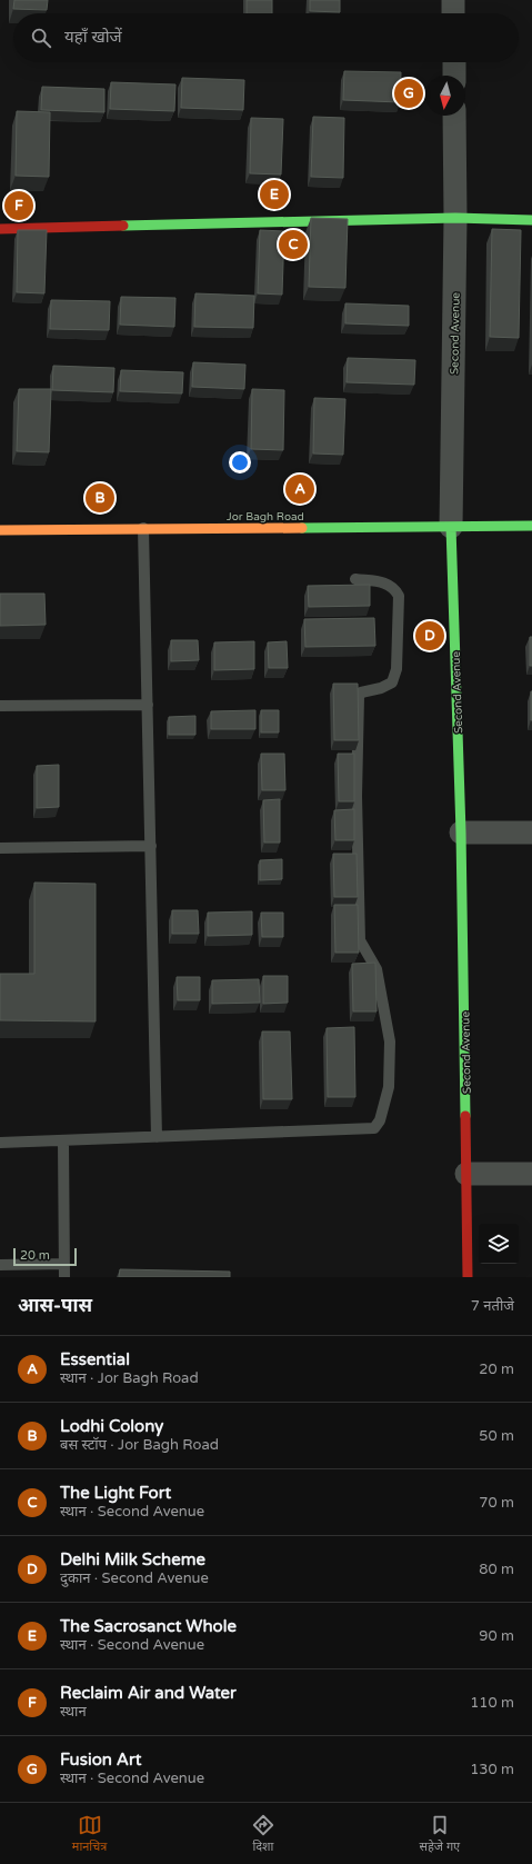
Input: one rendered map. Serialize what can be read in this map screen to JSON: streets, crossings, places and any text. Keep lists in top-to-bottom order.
{
  "streets": {
    "street": ["Second Avenue", "Jor Bagh Road"]
  },
  "crossings": [
    ["Second Avenue", "Jor Bagh Road"]
  ],
  "scale_bar": "20 m",
  "north": "bottom",
  "page": {
    "search": "यहाँ खोजें",
    "pins": [
      "G",
      "E",
      "F",
      "C",
      "A",
      "B",
      "D"
    ],
    "scale": "20 m",
    "heading": ["आस-पास", "7 नतीजे"],
    "list": [
      {
        "mark": "A",
        "name": "Essential",
        "note": "स्थान · Jor Bagh Road",
        "value": "20 m"
      },
      {
        "mark": "B",
        "name": "Lodhi Colony",
        "note": "बस स्टॉप · Jor Bagh Road",
        "value": "50 m"
      },
      {
        "mark": "C",
        "name": "The Light Fort",
        "note": "स्थान · Second Avenue",
        "value": "70 m"
      },
      {
        "mark": "D",
        "name": "Delhi Milk Scheme",
        "note": "दुकान · Second Avenue",
        "value": "80 m"
      },
      {
        "mark": "E",
        "name": "The Sacrosanct Whole",
        "note": "स्थान · Second Avenue",
        "value": "90 m"
      },
      {
        "mark": "F",
        "name": "Reclaim Air and Water",
        "note": "स्थान",
        "value": "110 m"
      },
      {
        "mark": "G",
        "name": "Fusion Art",
        "note": "स्थान · Second Avenue",
        "value": "130 m"
      }
    ],
    "nav": ["मानचित्र", "दिशा", "सहेजे गए"]
  }
}
